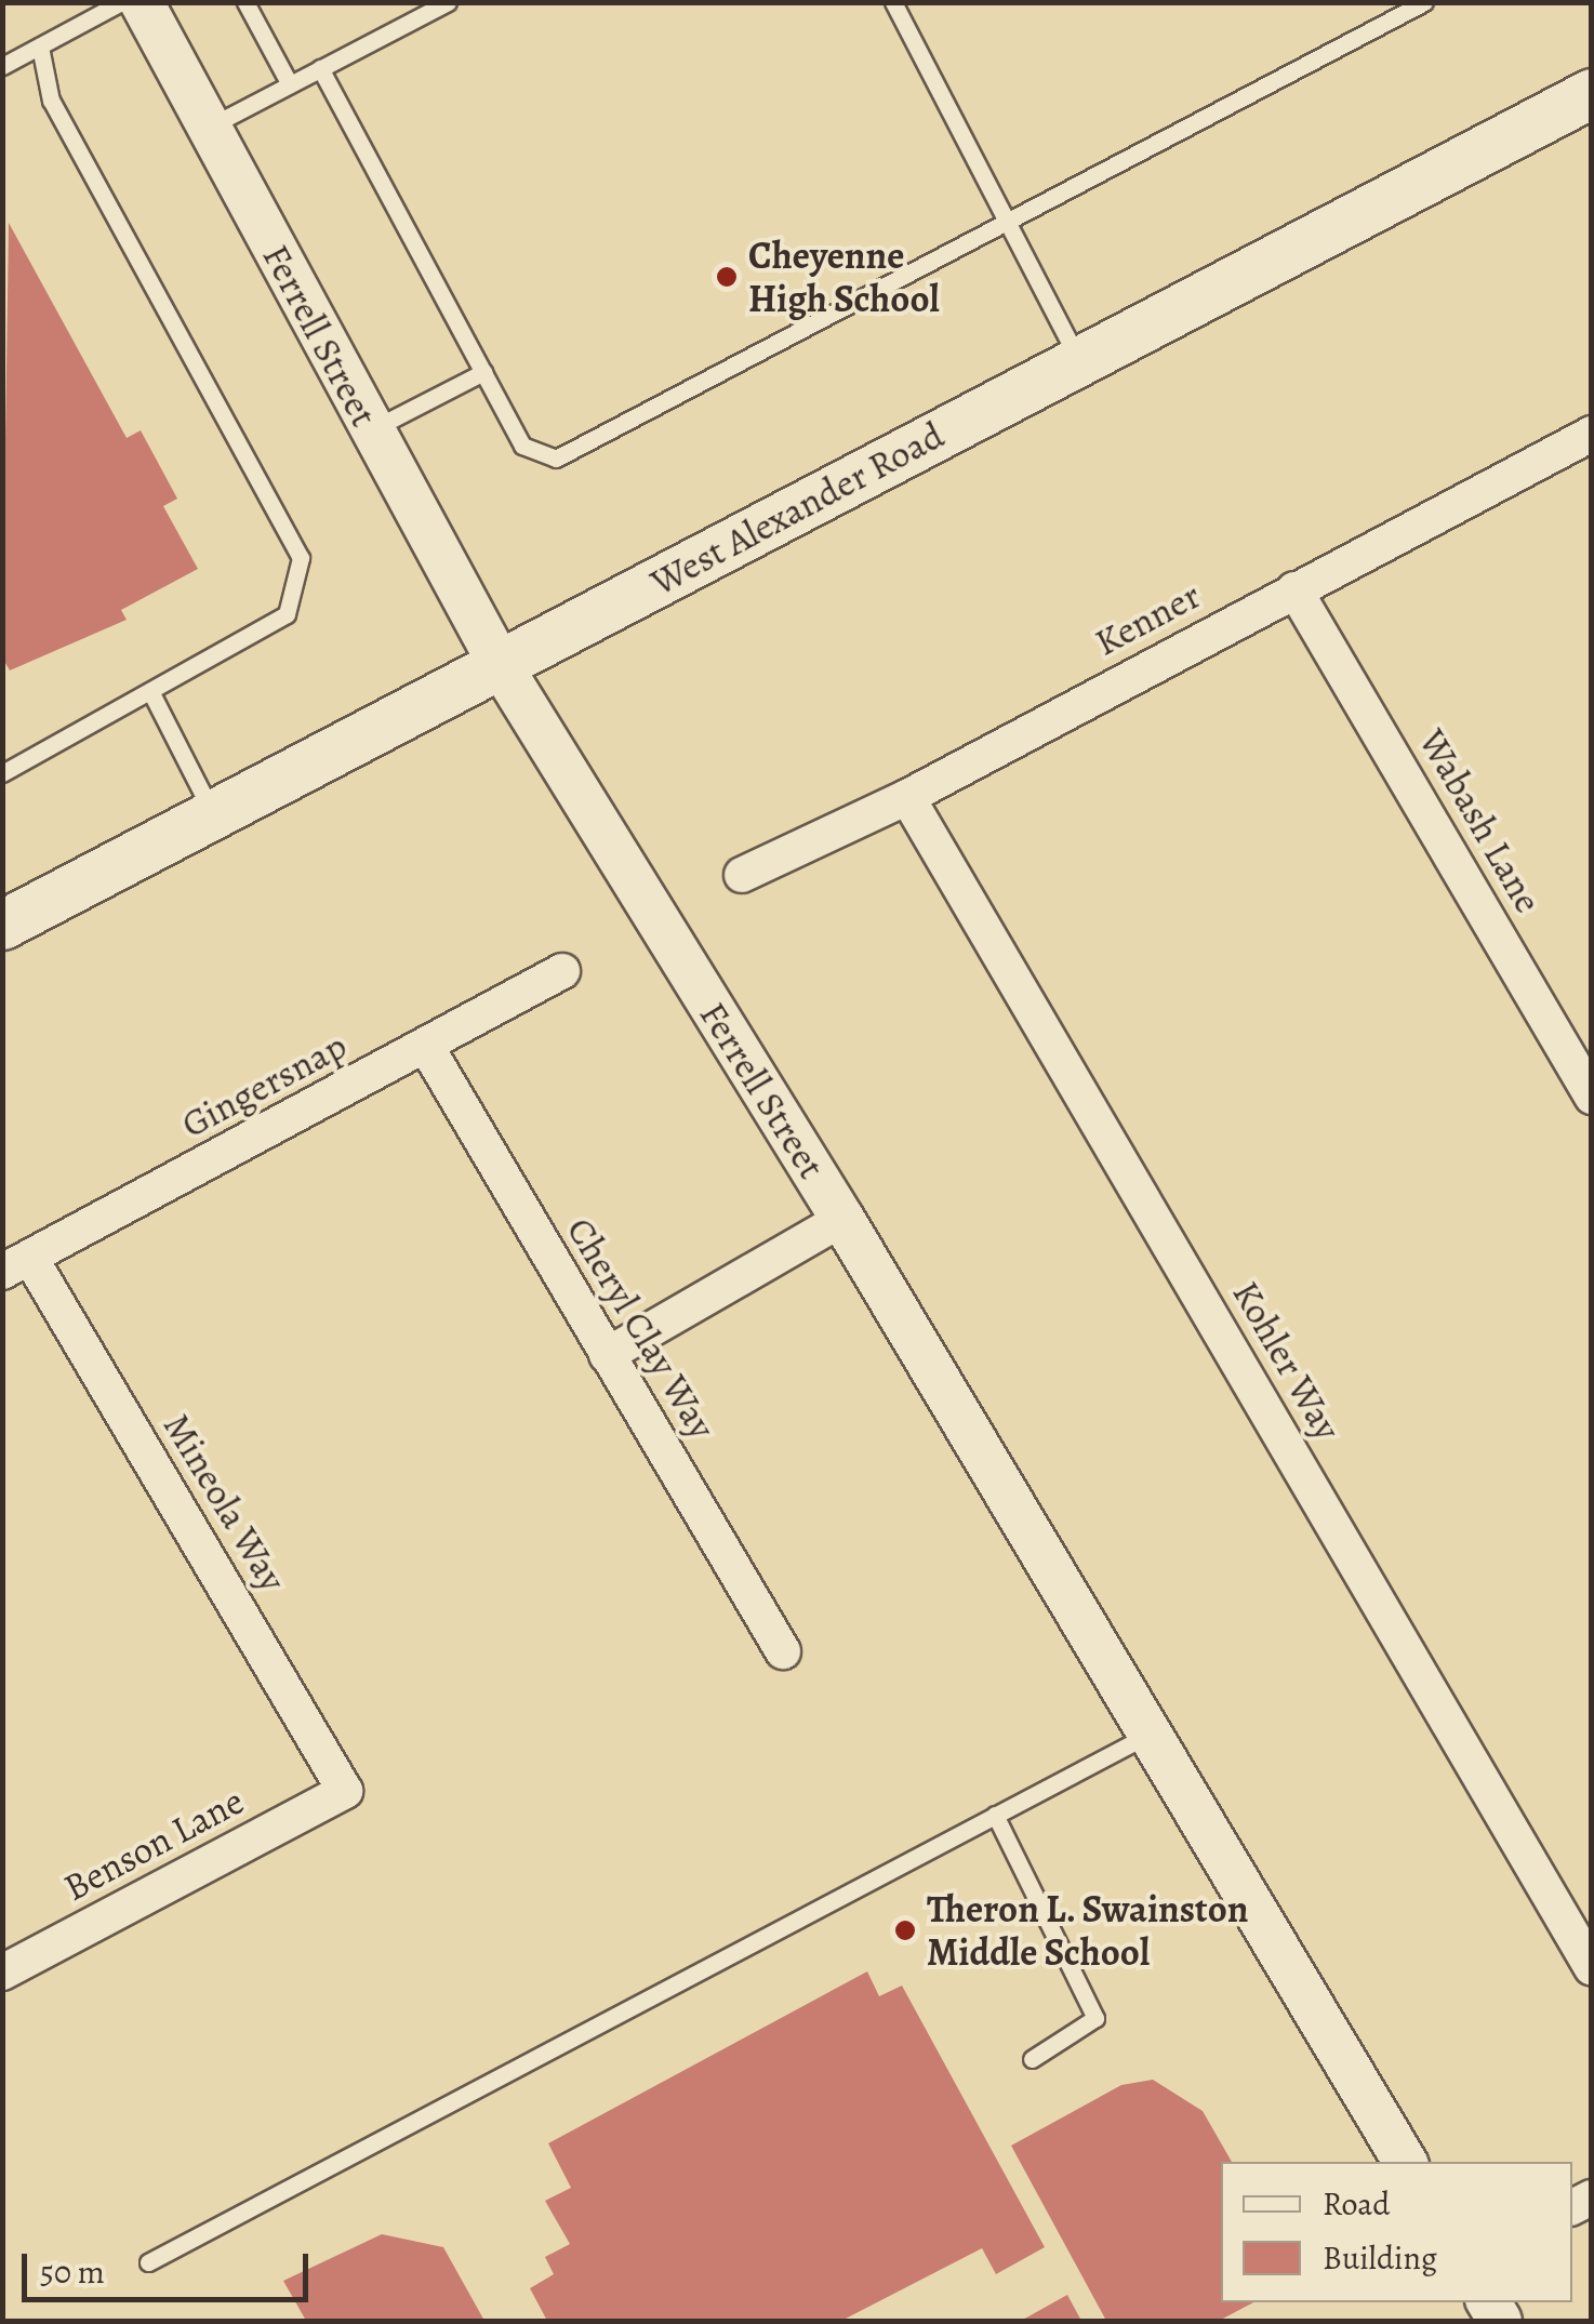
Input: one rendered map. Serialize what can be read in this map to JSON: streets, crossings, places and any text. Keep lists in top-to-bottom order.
{
  "streets": {
    "main road": ["West Alexander Road"],
    "street": [
      "Ferrell Street",
      "Kenner",
      "Wabash Lane",
      "Gingersnap",
      "Cheryl Clay Way",
      "Kohler Way",
      "Mineola Way",
      "Benson Lane"
    ]
  },
  "crossings": [
    ["Ferrell Street", "West Alexander Road"],
    ["Kenner", "Wabash Lane"],
    ["Kenner", "Kohler Way"],
    ["Gingersnap", "Cheryl Clay Way"],
    ["Gingersnap", "Mineola Way"],
    ["Mineola Way", "Benson Lane"]
  ],
  "places": ["Cheyenne High School", "Theron L. Swainston Middle School"],
  "legend": ["Road", "Building"],
  "scale_bar": "50 m"
}
